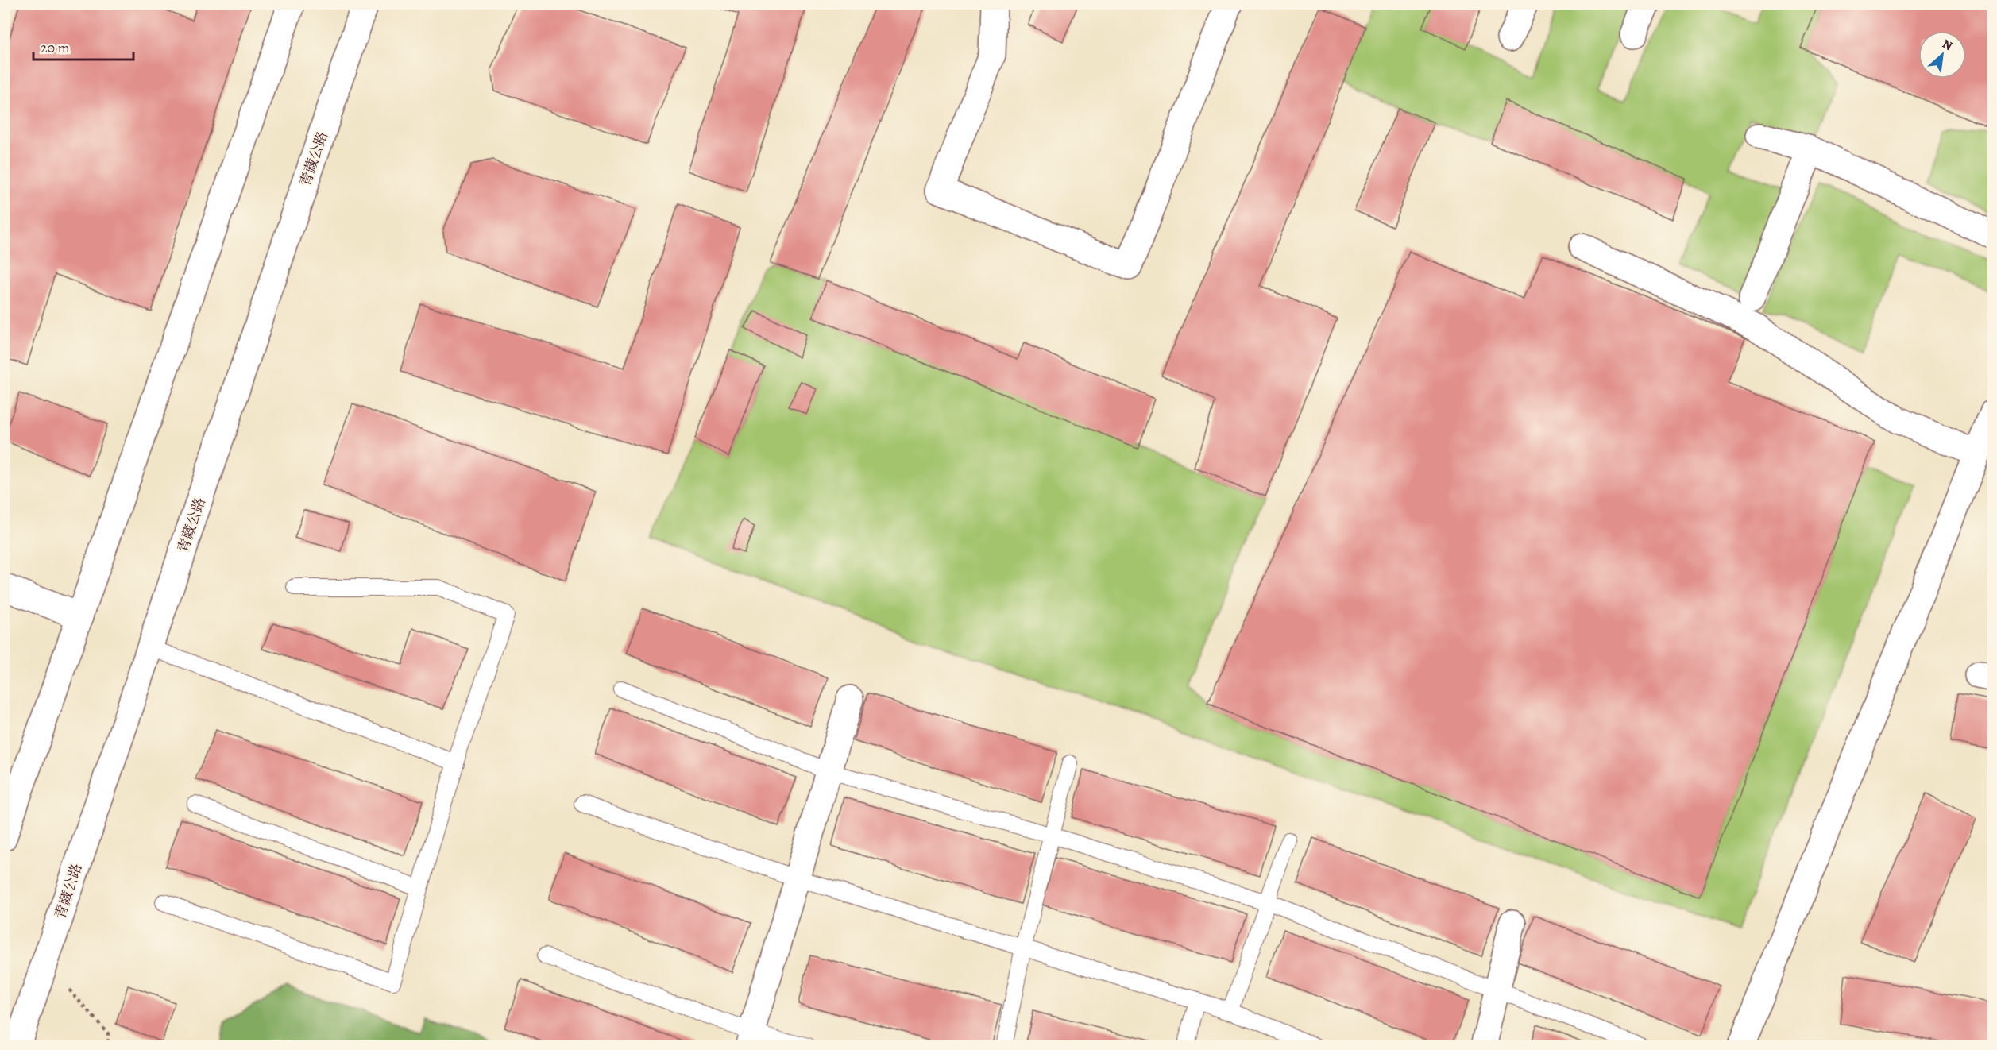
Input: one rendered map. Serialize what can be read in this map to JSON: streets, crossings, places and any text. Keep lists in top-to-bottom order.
{
  "streets": {
    "main road": ["青藏公路"]
  },
  "scale_bar": "20 m",
  "north": "top right"
}
